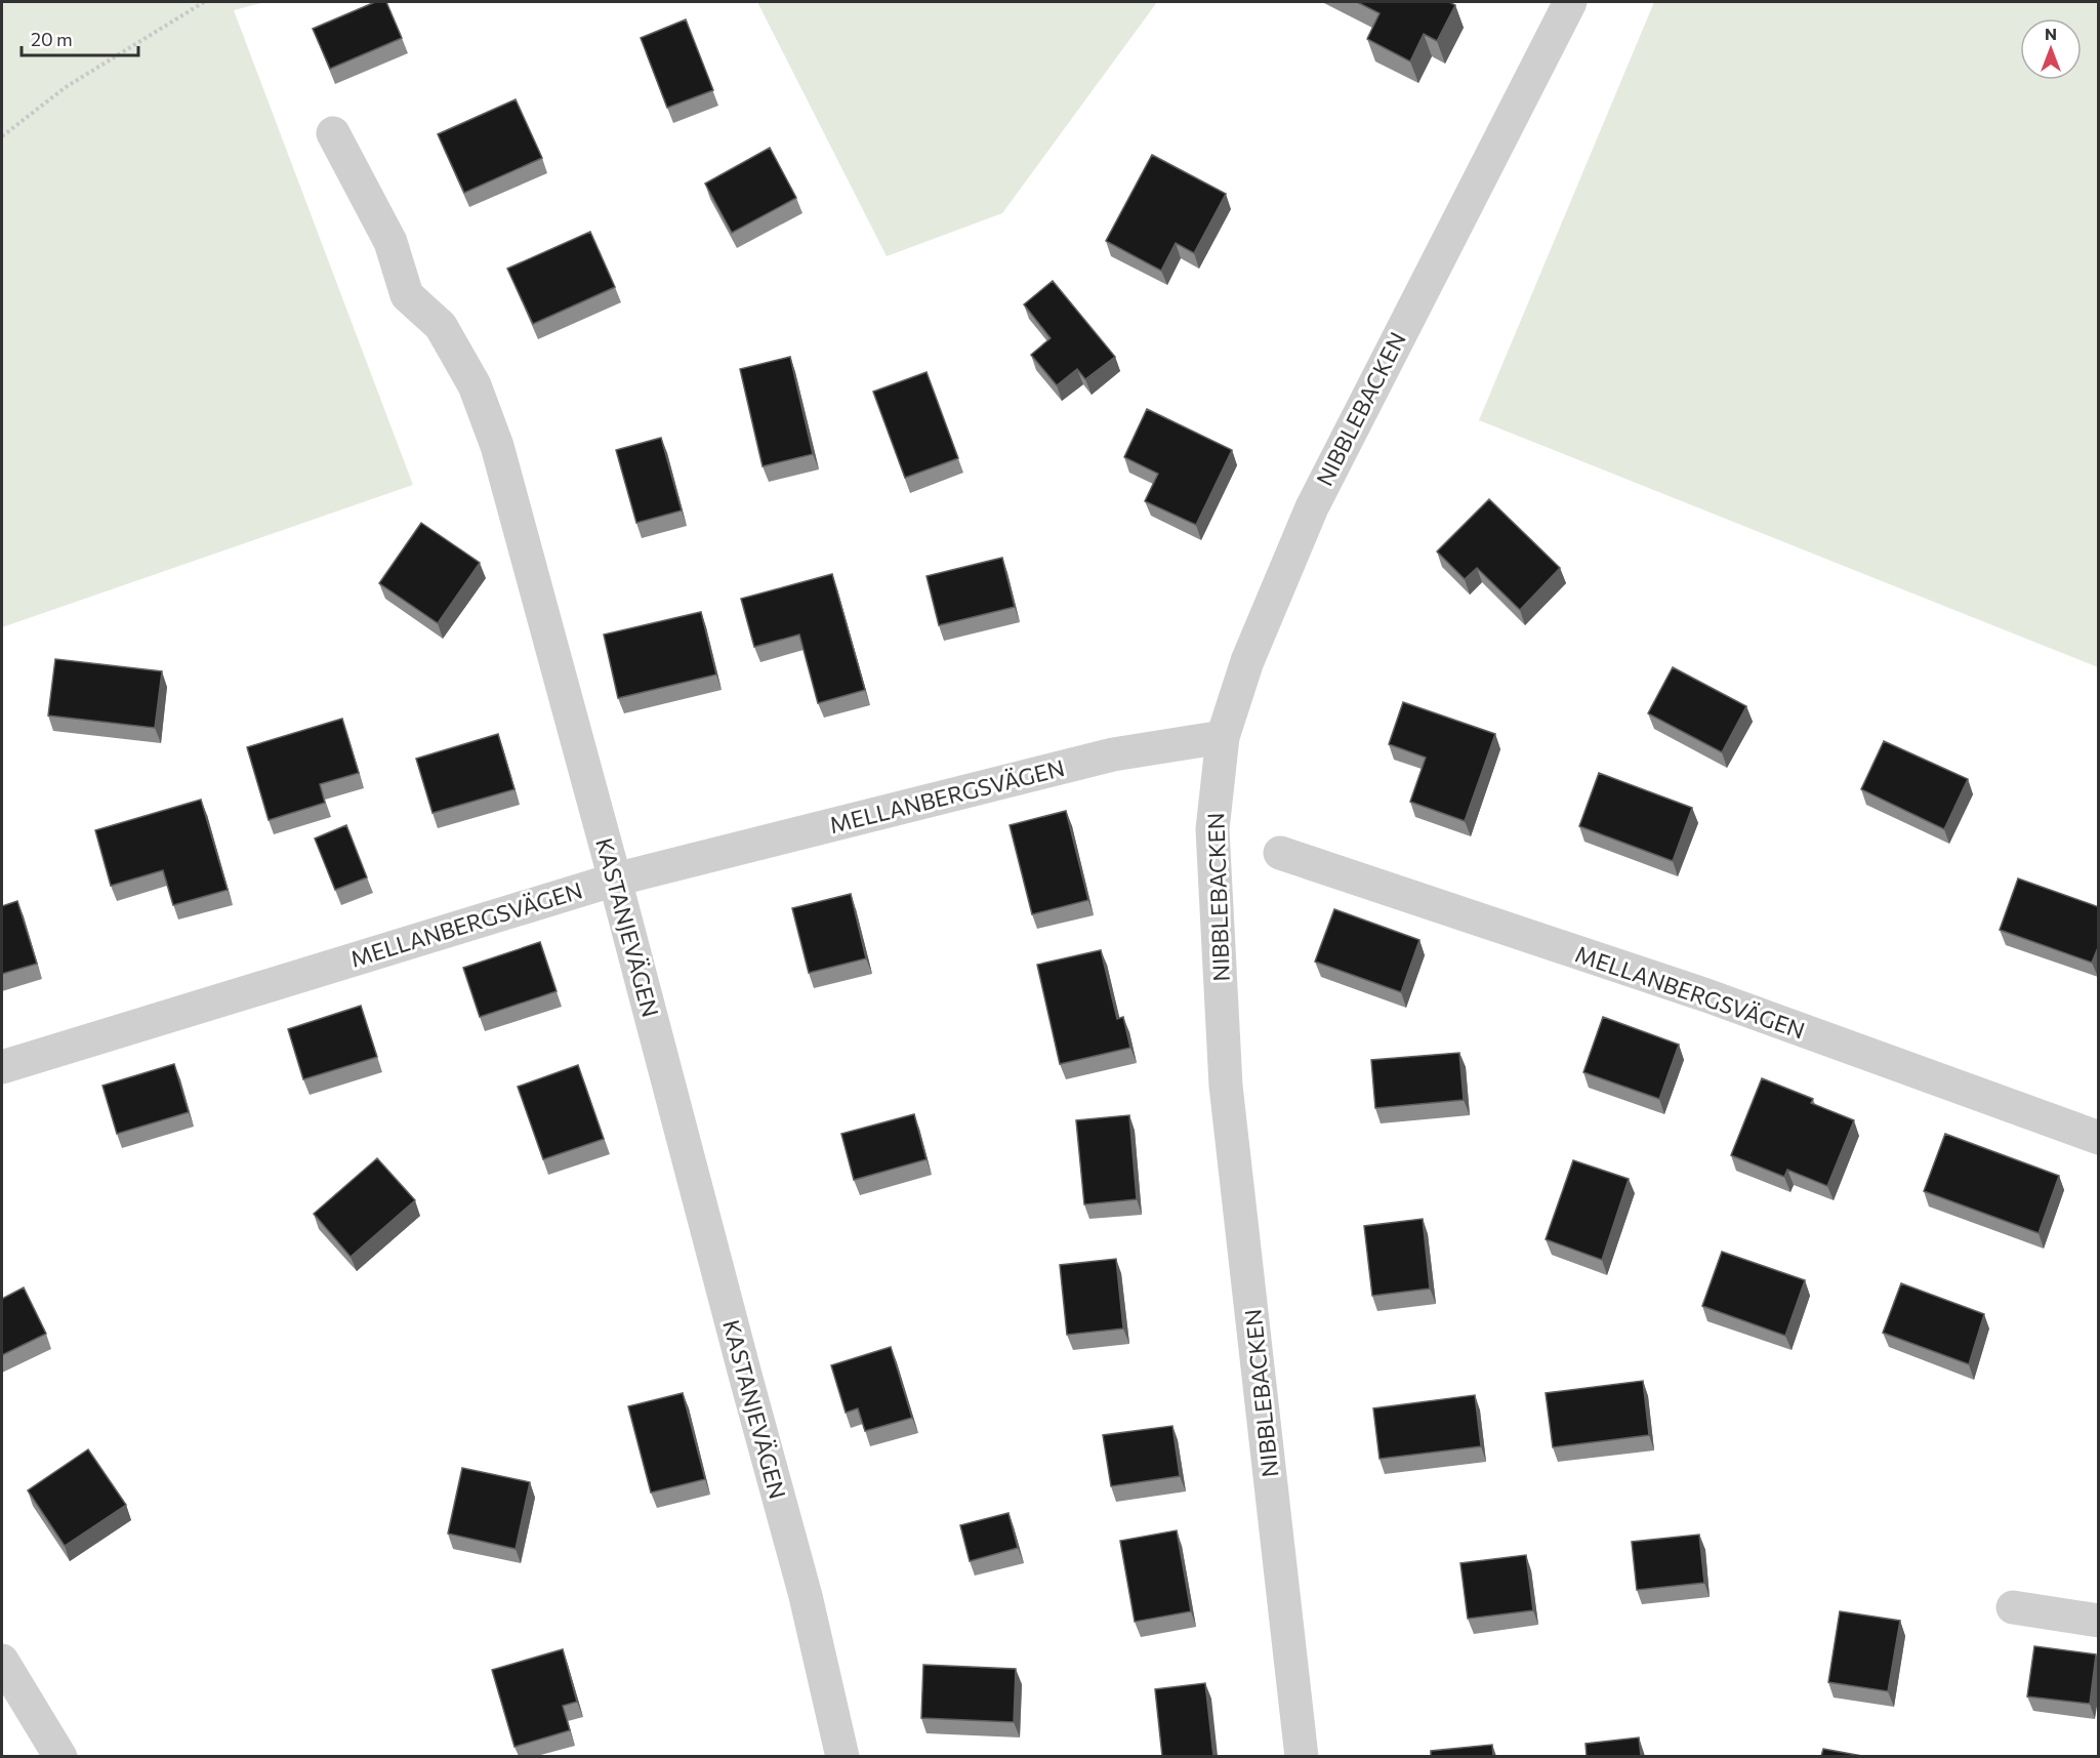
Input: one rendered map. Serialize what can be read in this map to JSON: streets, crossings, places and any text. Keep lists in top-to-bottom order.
{
  "streets": {
    "street": ["NIBBLEBACKEN", "MELLANBERGSVÄGEN", "KASTANJEVÄGEN"]
  },
  "crossings": [
    ["NIBBLEBACKEN", "MELLANBERGSVÄGEN"],
    ["MELLANBERGSVÄGEN", "KASTANJEVÄGEN"]
  ],
  "scale_bar": "20 m",
  "north": "top"
}
